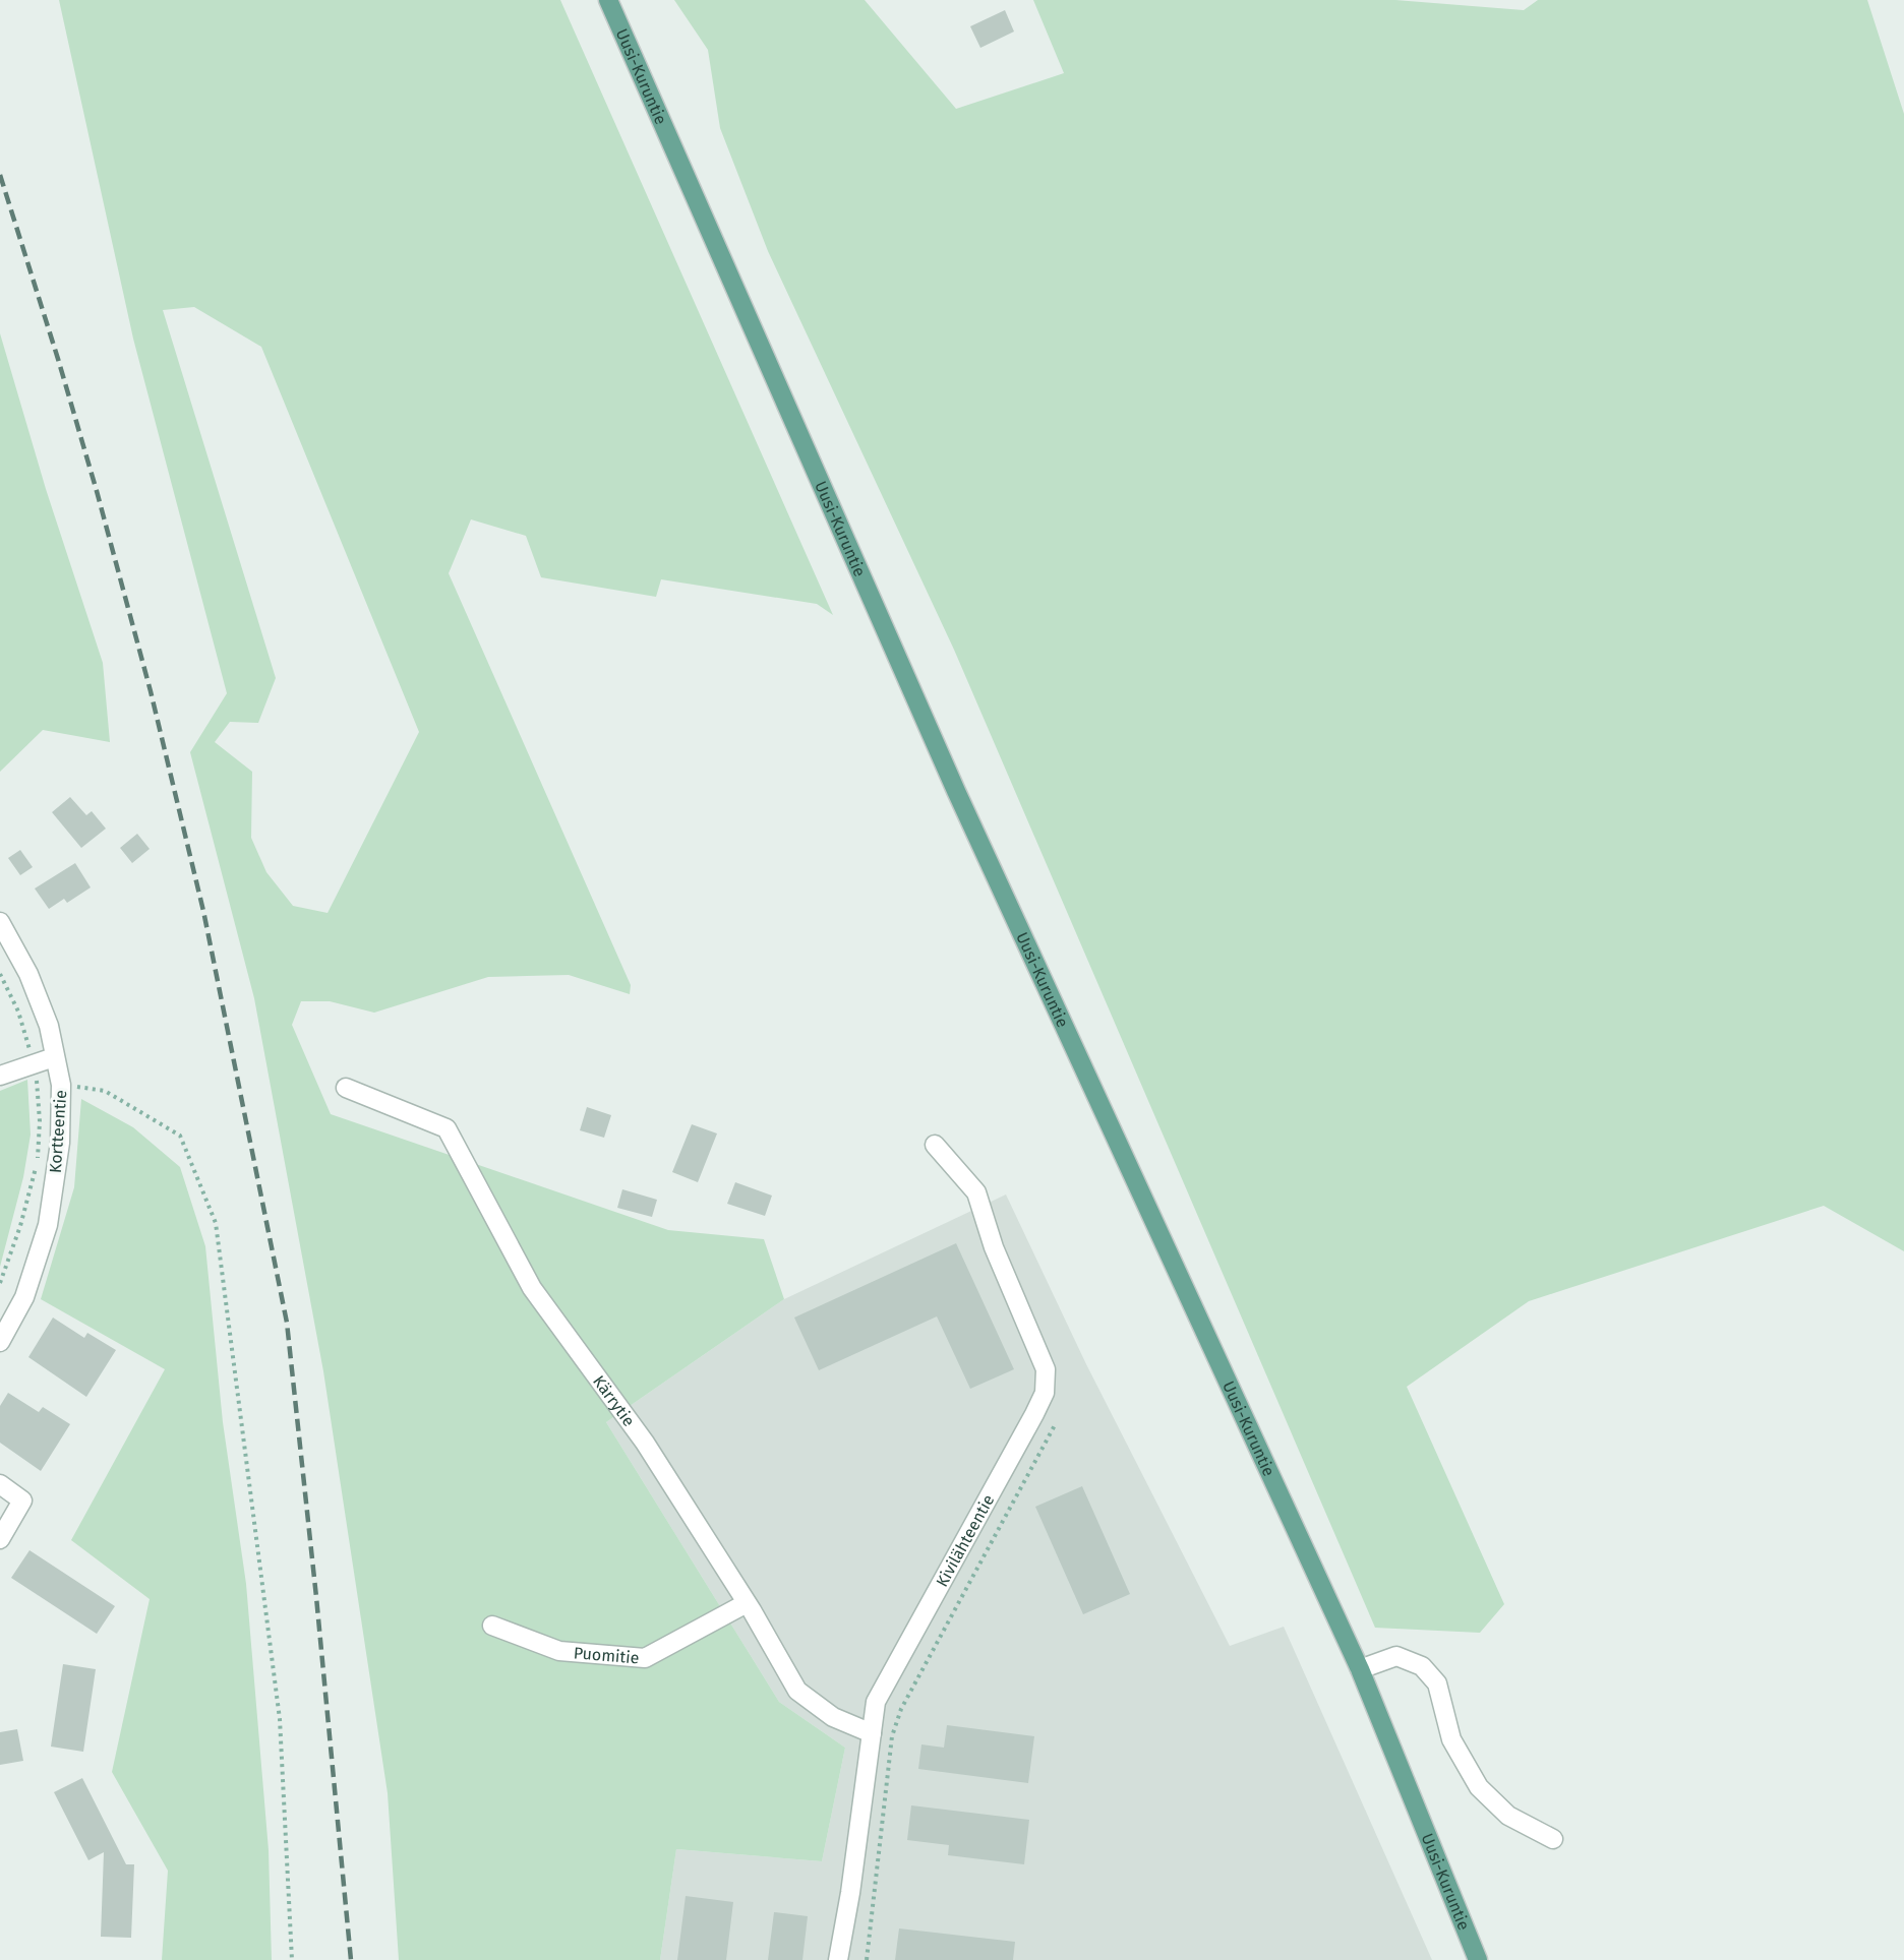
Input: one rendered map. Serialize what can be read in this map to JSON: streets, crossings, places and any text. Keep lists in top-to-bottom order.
{
  "streets": {
    "main road": ["Uusi-Kuruntie"],
    "street": [
      "Kortteentie",
      "Kärrytie",
      "Kivilähteentie",
      "Puomitie"
    ]
  },
  "crossings": [
    ["Kärrytie", "Kivilähteentie"],
    ["Kärrytie", "Puomitie"]
  ]
}
